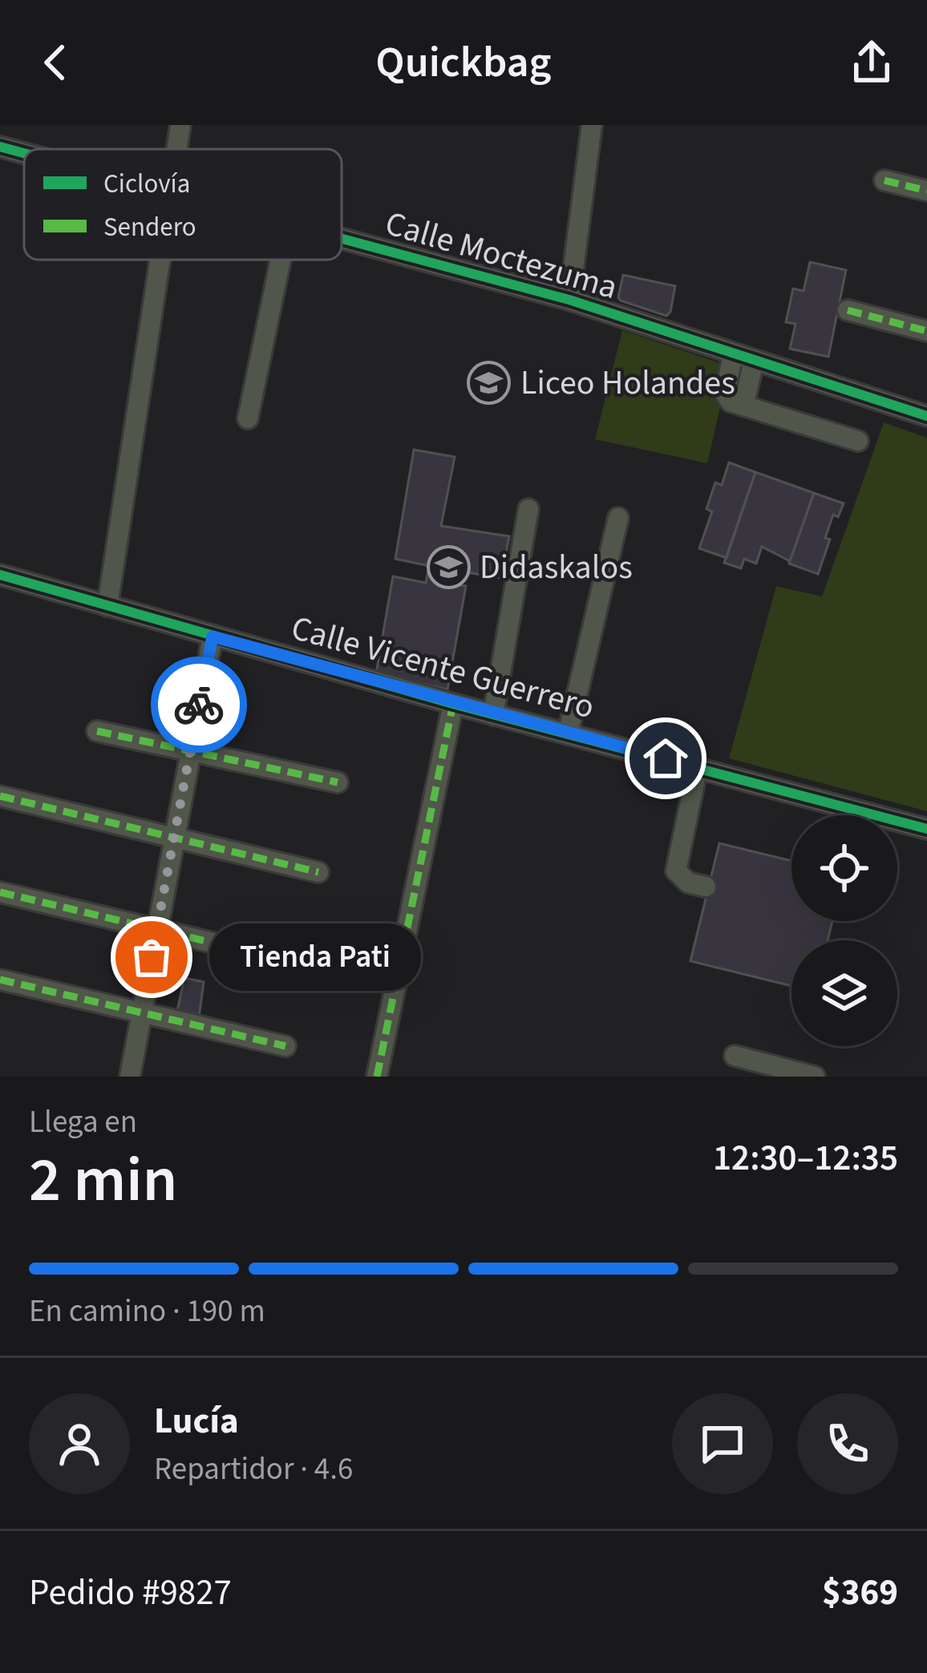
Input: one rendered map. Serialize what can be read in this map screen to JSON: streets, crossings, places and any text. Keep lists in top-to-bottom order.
{
  "streets": {
    "street": ["Calle Moctezuma", "Calle Vicente Guerrero"]
  },
  "places": {
    "school or university": ["Liceo Holandes", "Didaskalos"],
    "other": ["Tienda Pati"]
  },
  "legend": ["Ciclovía", "Sendero"],
  "page": {
    "header": "Quickbag",
    "bubble": "Tienda Pati",
    "heading": ["2 min", "Llega en", "12:30–12:35"],
    "panel": [
      "Lucía",
      "Repartidor · 4.6",
      "Pedido #9827",
      "$369"
    ],
    "bar": "En camino · 190 m"
  }
}
